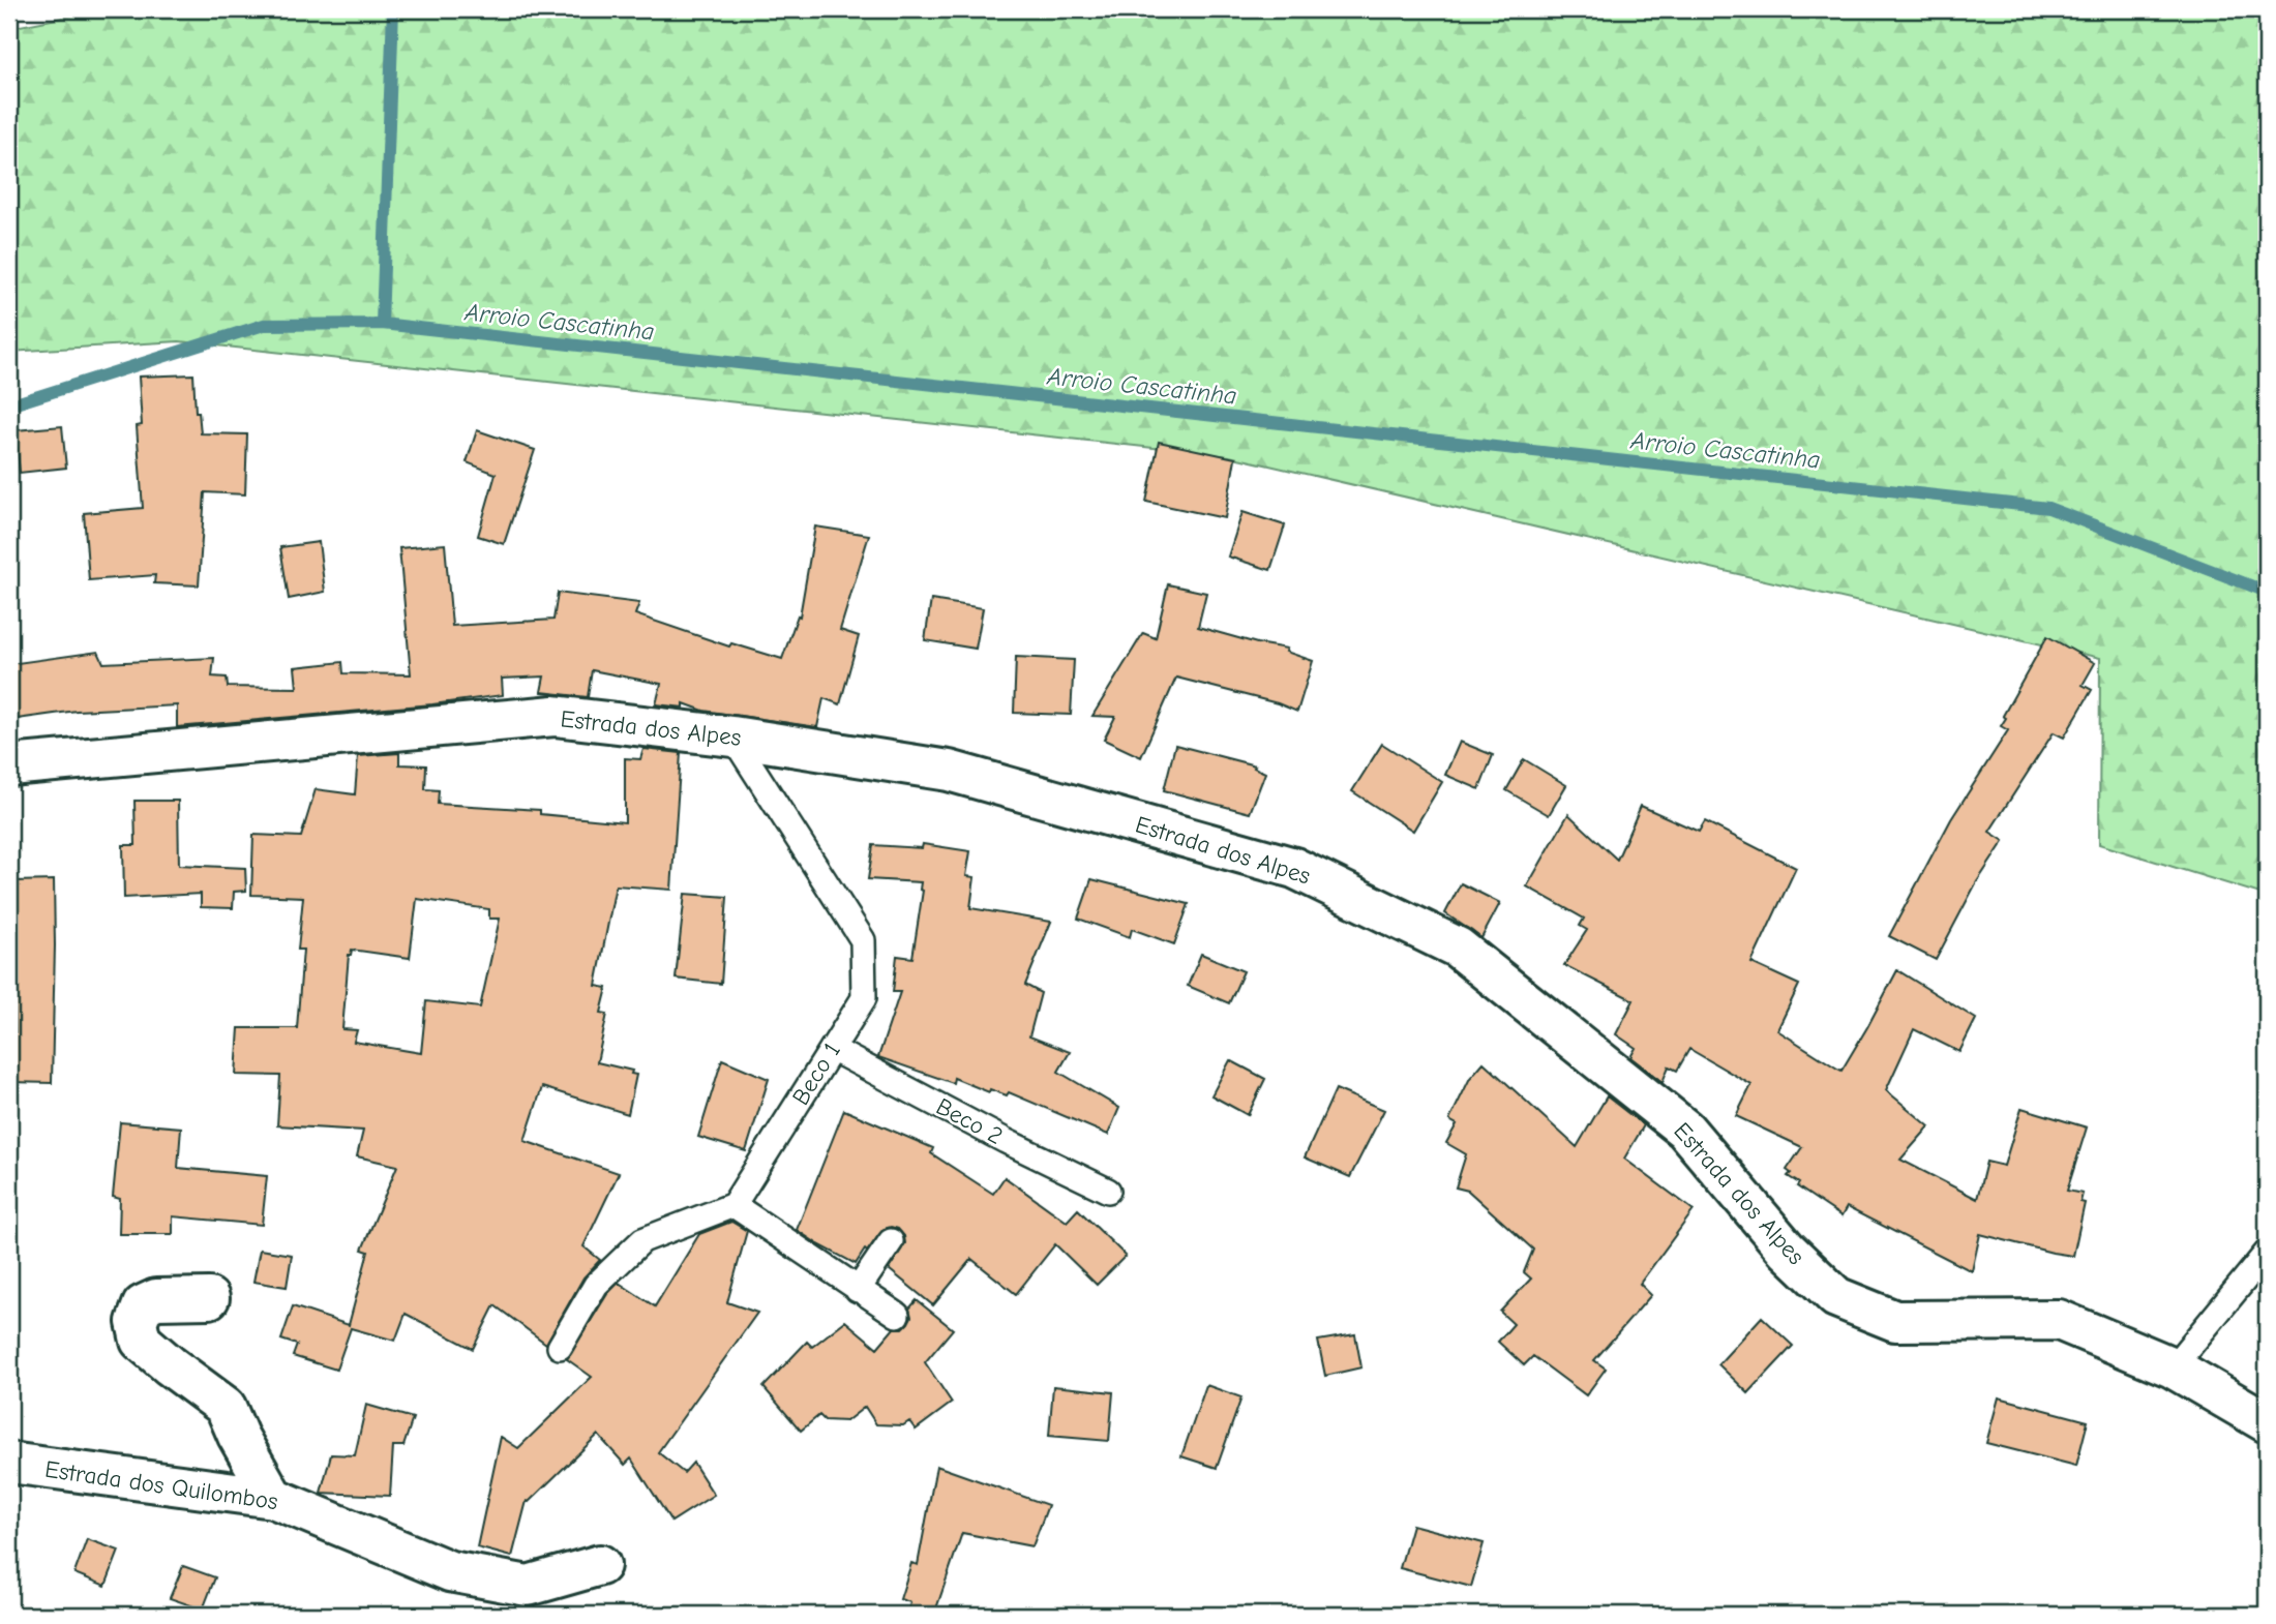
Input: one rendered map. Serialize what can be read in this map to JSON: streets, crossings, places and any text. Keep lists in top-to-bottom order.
{
  "streets": {
    "street": ["Estrada dos Alpes", "Estrada dos Quilombos"],
    "lane": ["Beco 1", "Beco 2"]
  },
  "crossings": [
    ["Estrada dos Alpes", "Beco 1"],
    ["Beco 1", "Beco 2"]
  ],
  "water": ["Arroio Cascatinha"]
}
